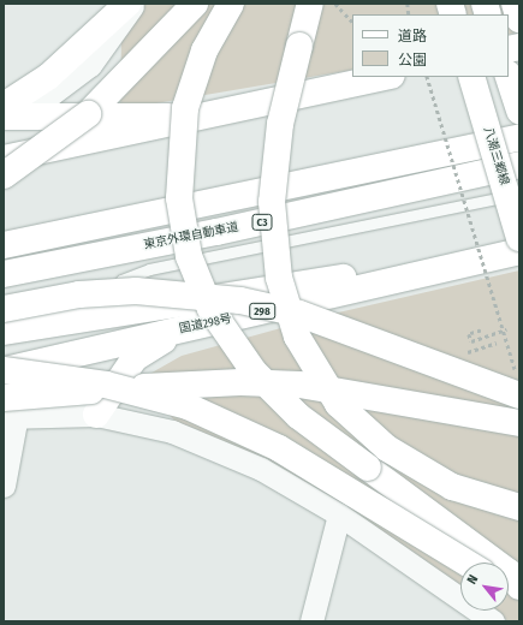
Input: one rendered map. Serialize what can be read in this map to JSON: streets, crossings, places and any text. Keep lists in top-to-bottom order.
{
  "streets": {
    "main road": [
      "八潮三郷線",
      "C3",
      "東京外環自動車道",
      "298",
      "国道298号"
    ]
  },
  "legend": ["道路", "公園"],
  "north": "top left"
}
